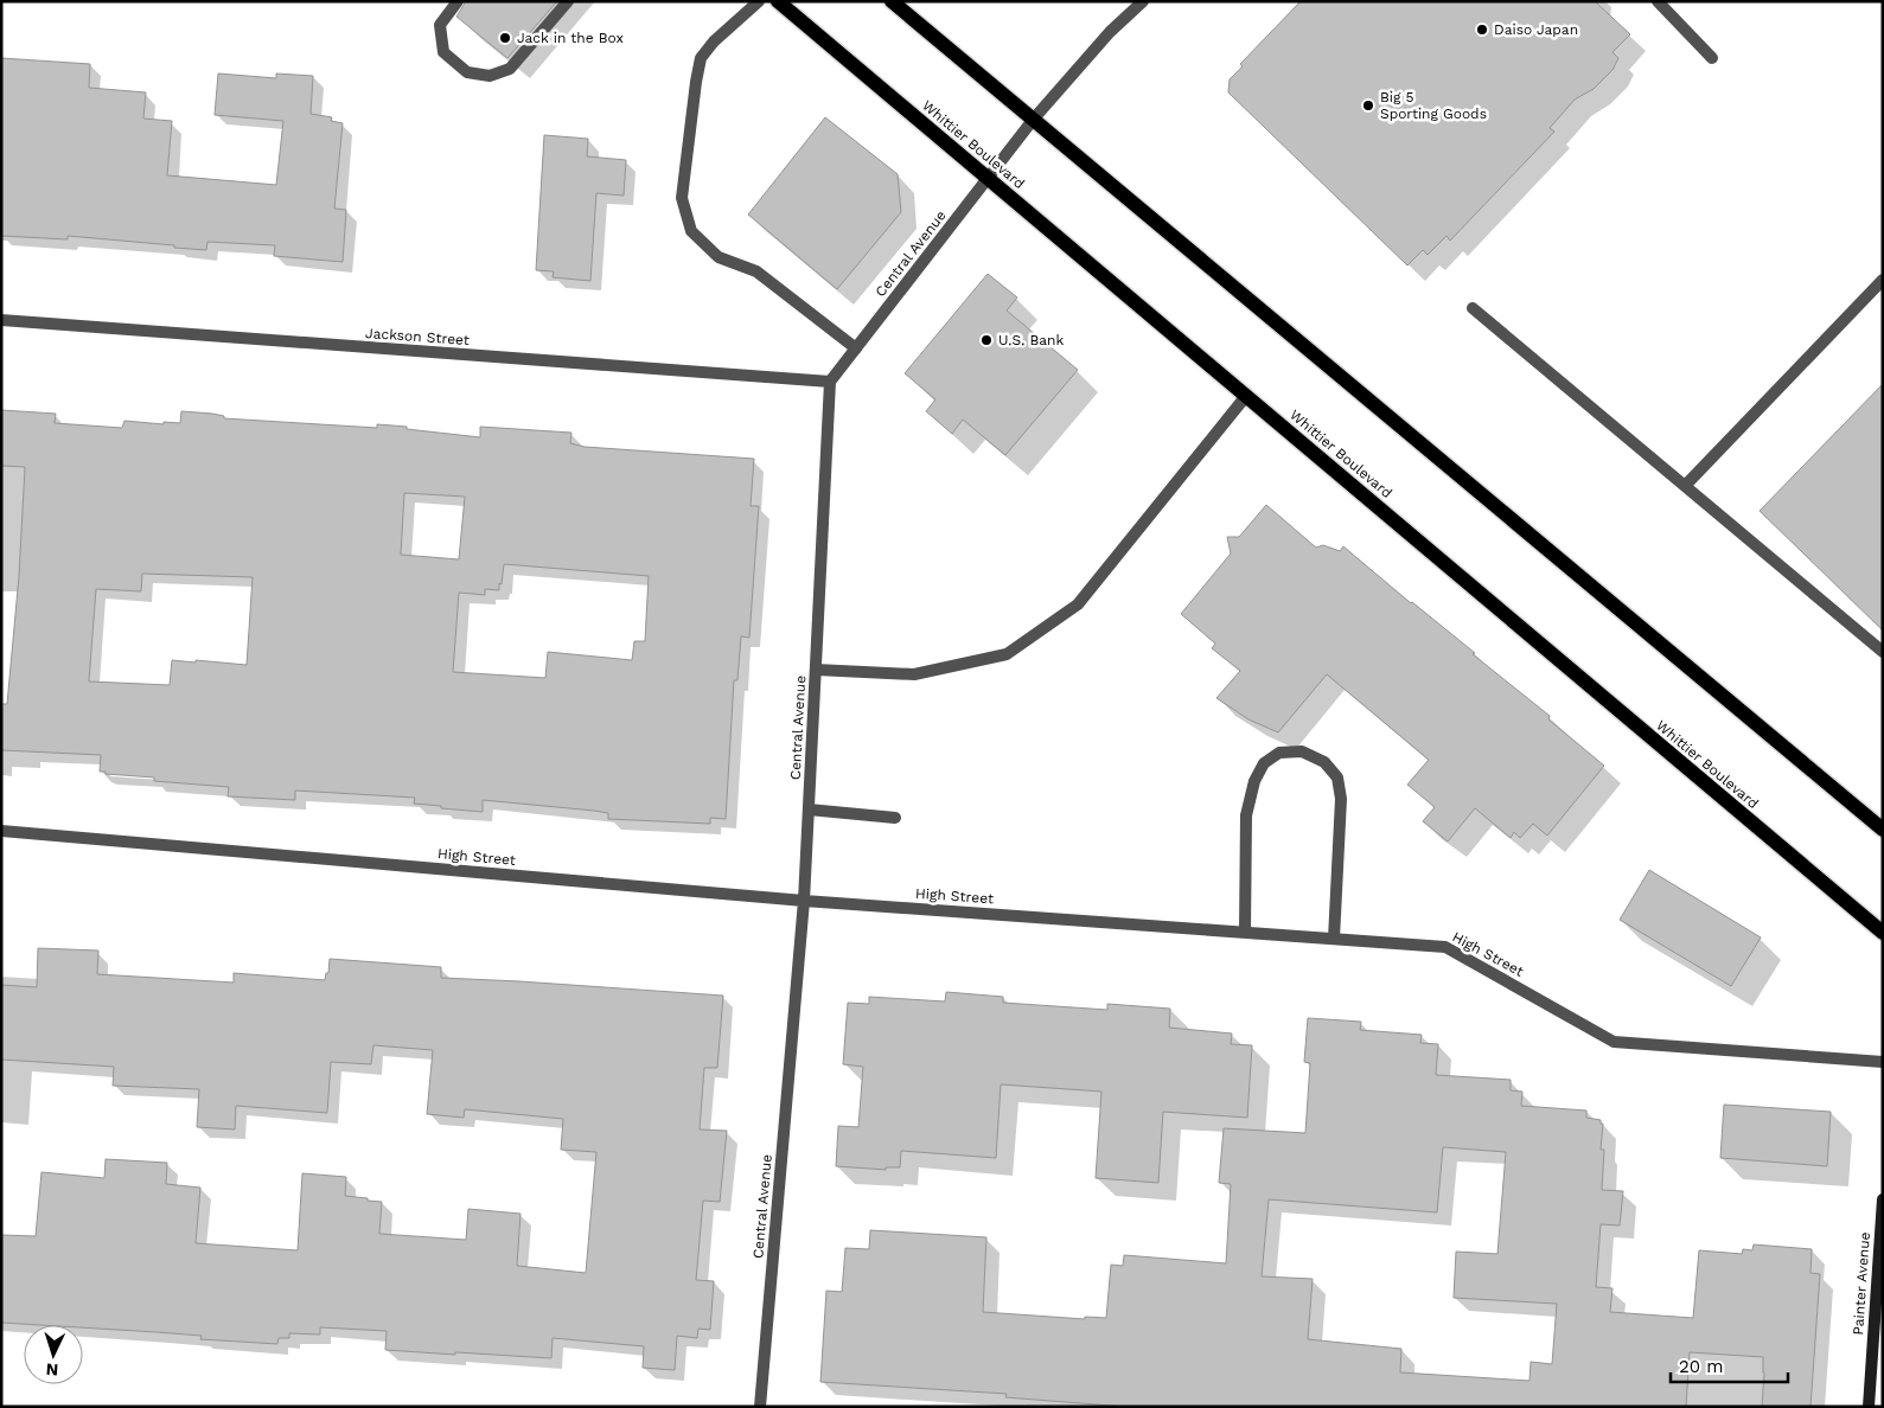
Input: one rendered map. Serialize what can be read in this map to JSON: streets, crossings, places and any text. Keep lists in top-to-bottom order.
{
  "streets": {
    "main road": ["Whittier Boulevard", "Painter Avenue"],
    "street": ["Central Avenue", "Jackson Street", "High Street"]
  },
  "crossings": [
    ["Whittier Boulevard", "Central Avenue"],
    ["Central Avenue", "Jackson Street"],
    ["Central Avenue", "High Street"]
  ],
  "places": [
    "Daiso Japan",
    "Jack in the Box",
    "Big 5 Sporting Goods",
    "U.S. Bank"
  ],
  "scale_bar": "20 m",
  "north": "bottom"
}
